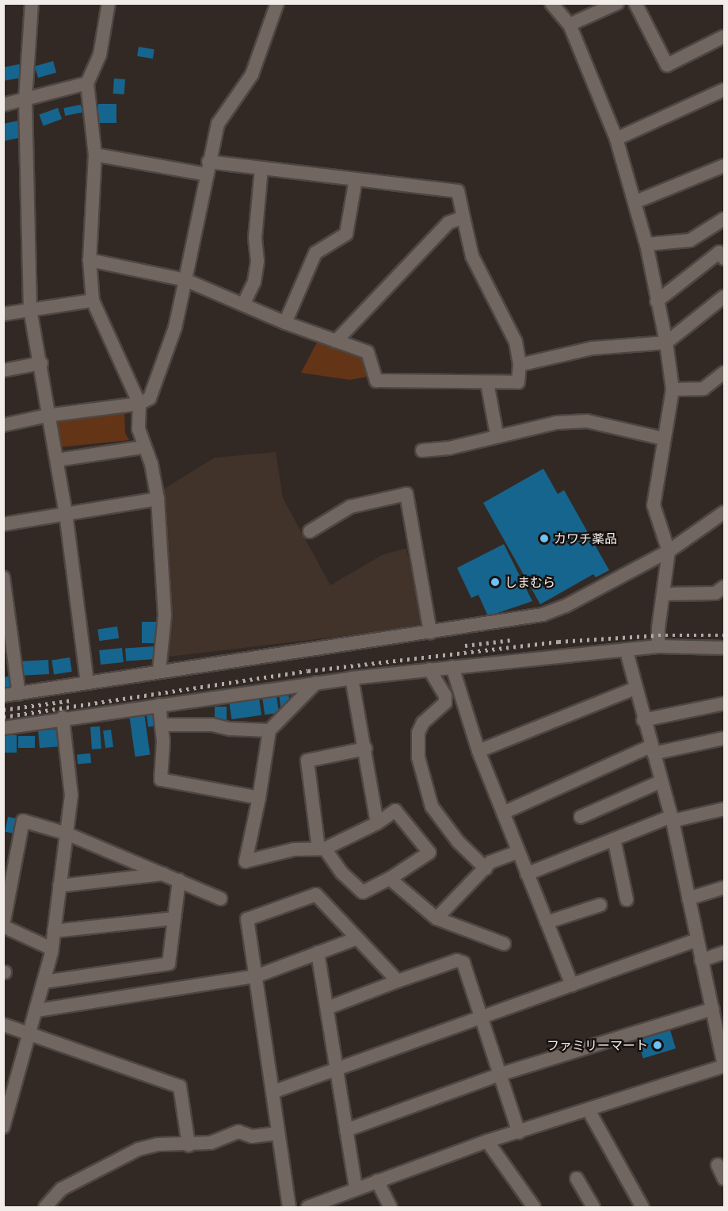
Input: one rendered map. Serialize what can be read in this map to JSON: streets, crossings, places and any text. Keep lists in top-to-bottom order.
{
  "places": ["カワチ薬品", "しまむら", "ファミリーマート"]
}
